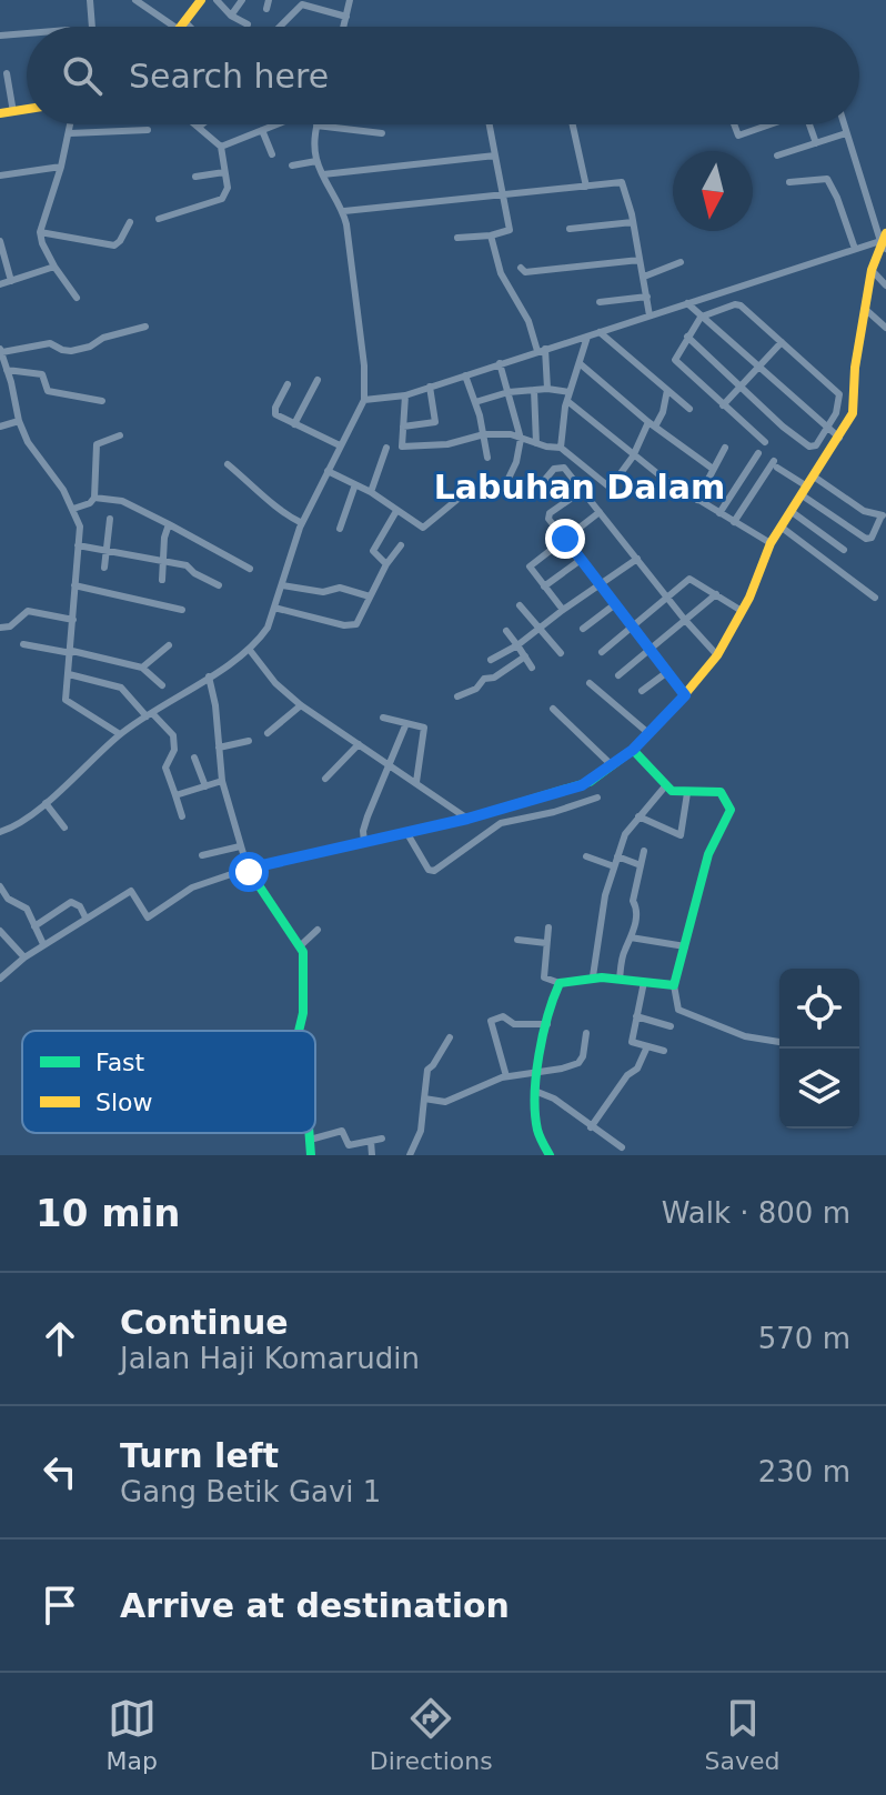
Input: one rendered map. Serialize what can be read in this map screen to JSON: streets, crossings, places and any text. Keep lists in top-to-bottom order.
{
  "districts": ["Labuhan Dalam"],
  "legend": ["Fast", "Slow"],
  "north": "bottom",
  "page": {
    "search": "Search here",
    "heading": ["10 min", "Walk · 800 m"],
    "list": [
      ["Continue", "Jalan Haji Komarudin", "570 m"],
      ["Turn left", "Gang Betik Gavi 1", "230 m"],
      "Arrive at destination"
    ],
    "nav": ["Map", "Directions", "Saved"]
  }
}
